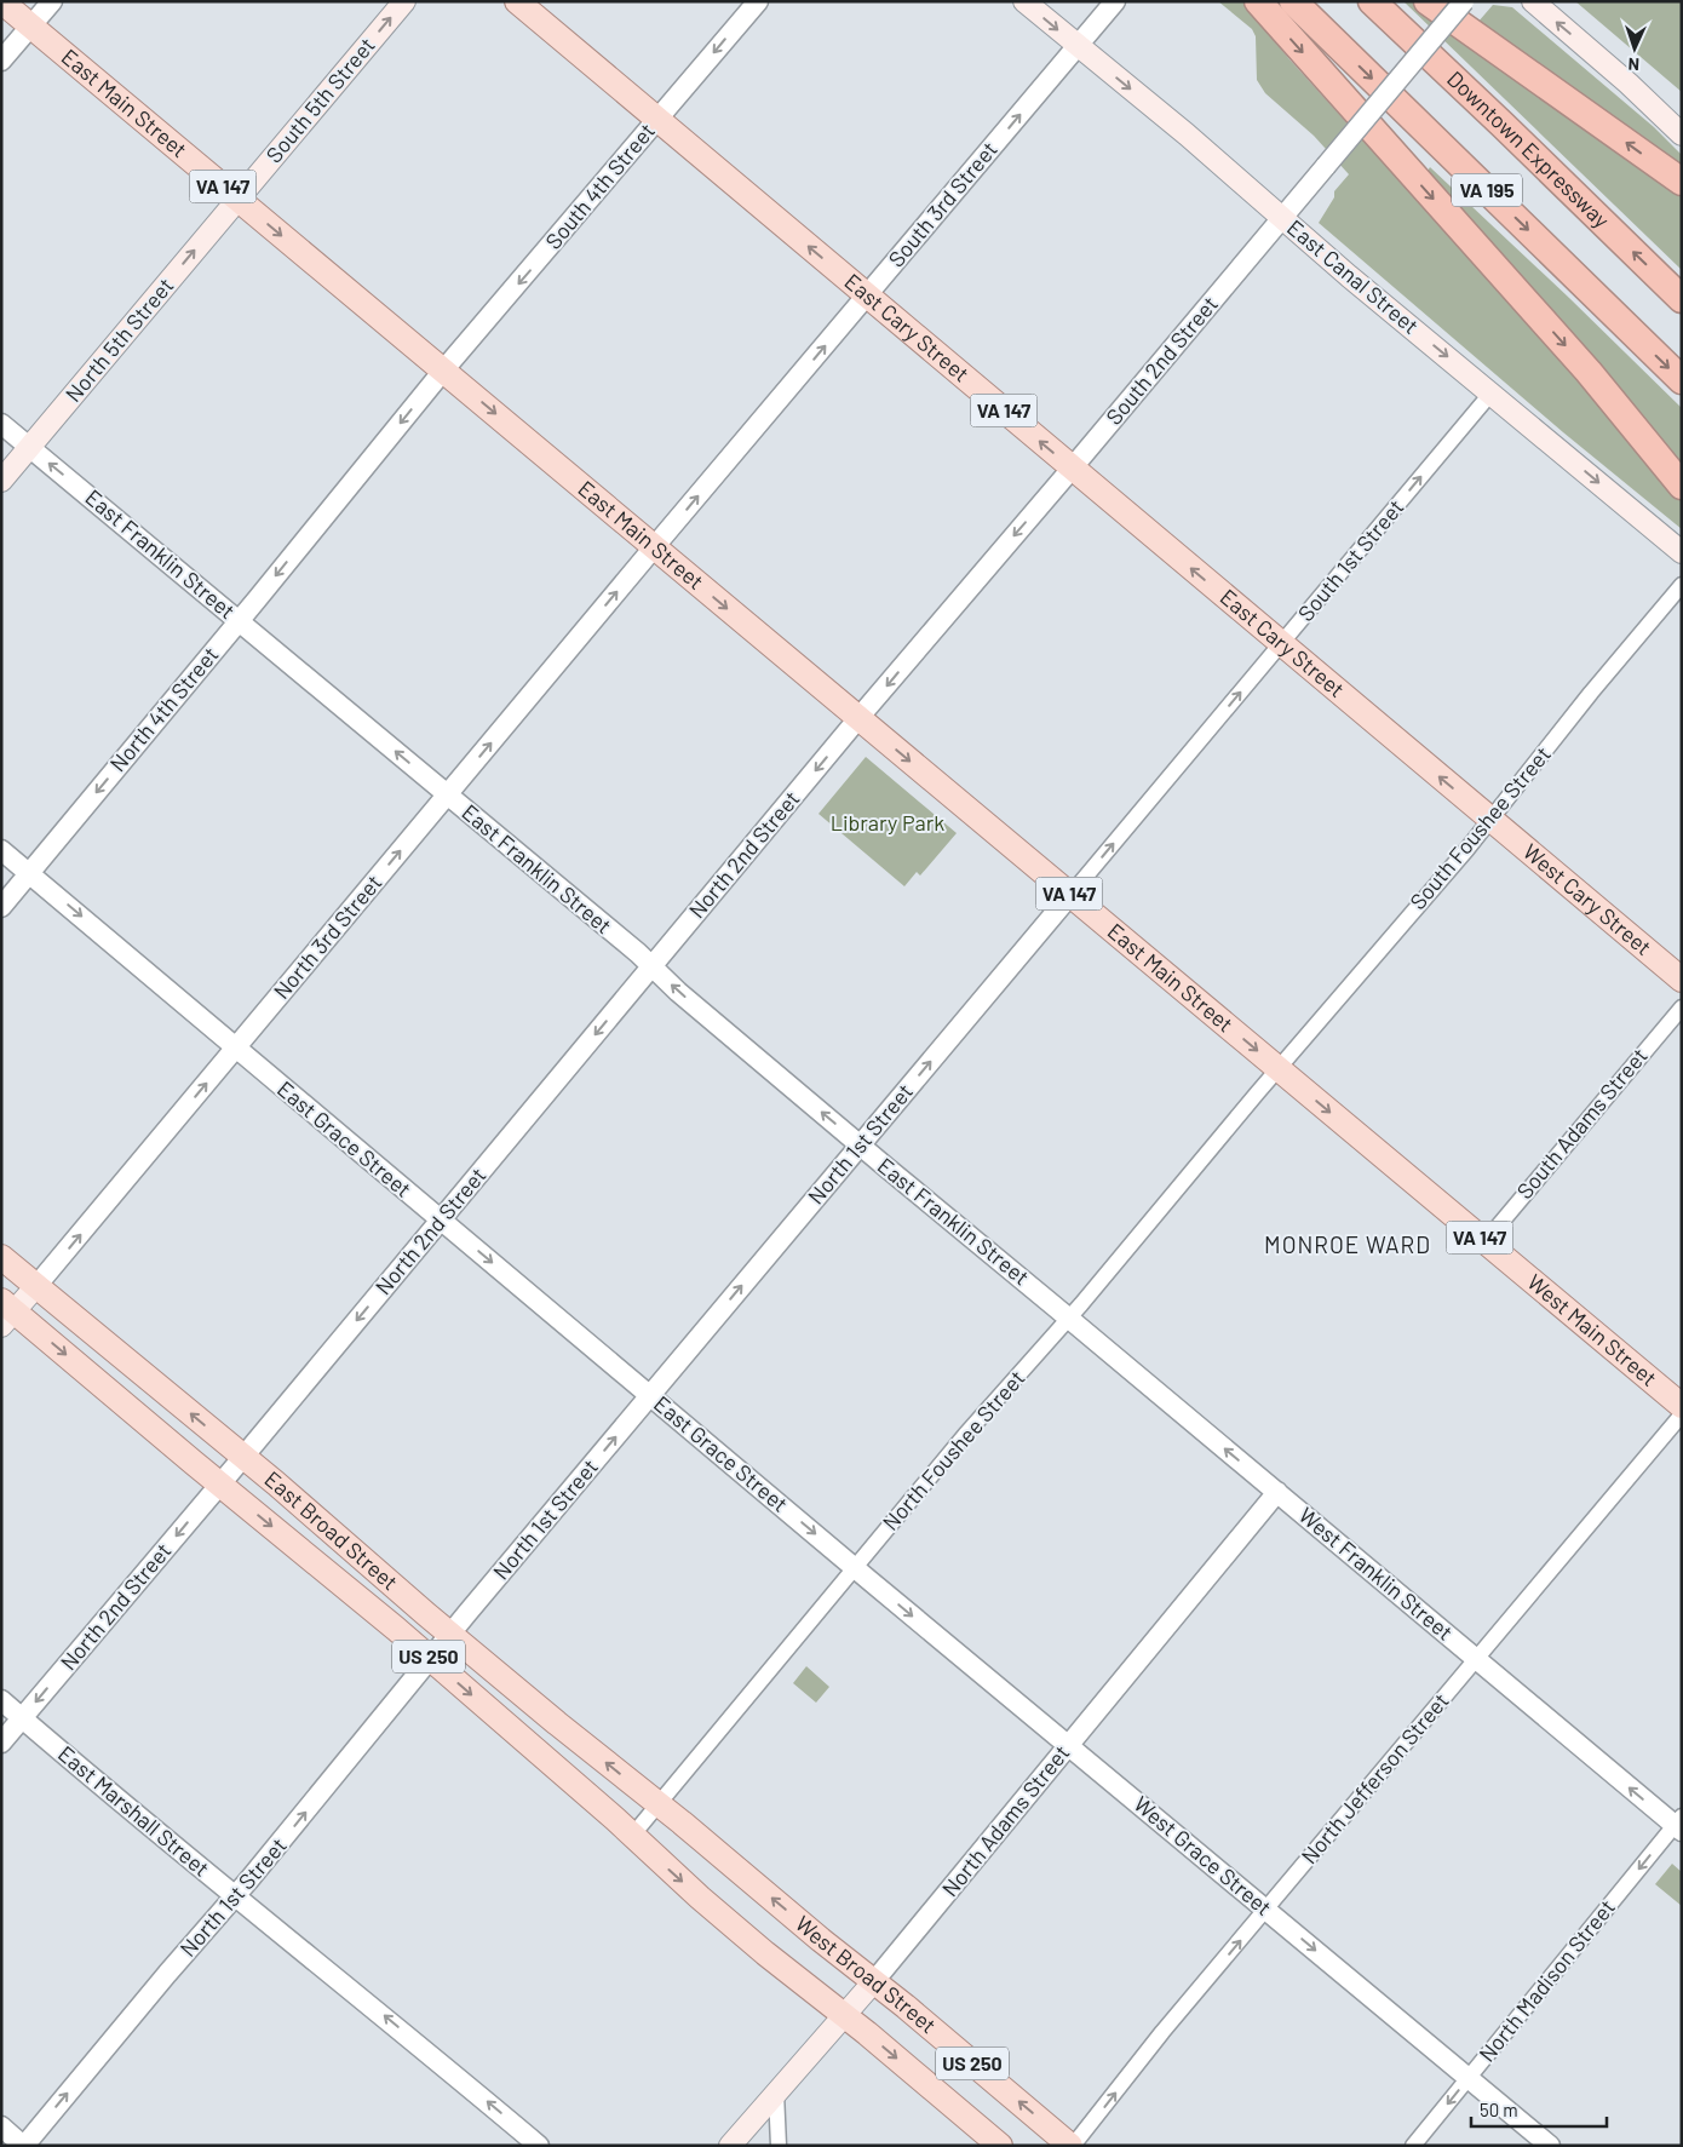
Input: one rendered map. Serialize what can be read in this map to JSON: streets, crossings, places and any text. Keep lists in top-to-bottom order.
{
  "streets": {
    "highway": ["Downtown Expressway", "VA 195"],
    "main road": [
      "South 5th Street",
      "East Main Street",
      "VA 147",
      "East Canal Street",
      "East Cary Street",
      "North 5th Street",
      "West Cary Street",
      "North 3rd Street",
      "West Main Street",
      "East Broad Street",
      "US 250",
      "North Adams Street",
      "West Broad Street"
    ],
    "street": [
      "South 4th Street",
      "South 3rd Street",
      "South 2nd Street",
      "East Franklin Street",
      "South 1st Street",
      "North 4th Street",
      "South Foushee Street",
      "North 2nd Street",
      "South Adams Street",
      "East Grace Street",
      "North 1st Street",
      "North Foushee Street",
      "West Franklin Street",
      "North Jefferson Street",
      "East Marshall Street",
      "West Grace Street",
      "North Madison Street"
    ]
  },
  "crossings": [
    ["South 5th Street", "East Main Street"],
    ["South 5th Street", "North 5th Street"],
    ["East Main Street", "South 4th Street"],
    ["East Main Street", "South 3rd Street"],
    ["East Main Street", "North 5th Street"],
    ["East Main Street", "South 2nd Street"],
    ["East Main Street", "South 1st Street"],
    ["East Main Street", "North 4th Street"],
    ["East Main Street", "South Foushee Street"],
    ["East Main Street", "North 2nd Street"],
    ["East Main Street", "North 3rd Street"],
    ["East Main Street", "North 1st Street"],
    ["East Main Street", "West Main Street"],
    ["East Main Street", "North Foushee Street"],
    ["South 4th Street", "East Cary Street"],
    ["South 4th Street", "North 4th Street"],
    ["South 3rd Street", "East Canal Street"],
    ["South 3rd Street", "East Cary Street"],
    ["South 3rd Street", "North 3rd Street"],
    ["East Canal Street", "South 2nd Street"],
    ["East Canal Street", "South 1st Street"],
    ["East Cary Street", "South 2nd Street"],
    ["East Cary Street", "South 1st Street"],
    ["East Cary Street", "South Foushee Street"],
    ["East Cary Street", "West Cary Street"],
    ["North 5th Street", "East Franklin Street"],
    ["South 2nd Street", "North 2nd Street"],
    ["East Franklin Street", "North 4th Street"],
    ["East Franklin Street", "North 2nd Street"],
    ["East Franklin Street", "North 3rd Street"],
    ["East Franklin Street", "North 1st Street"],
    ["East Franklin Street", "North Foushee Street"],
    ["East Franklin Street", "West Franklin Street"],
    ["South 1st Street", "North 1st Street"],
    ["North 4th Street", "East Grace Street"],
    ["South Foushee Street", "West Cary Street"],
    ["South Foushee Street", "West Main Street"],
    ["South Foushee Street", "North Foushee Street"],
    ["North 2nd Street", "East Grace Street"],
    ["North 2nd Street", "East Broad Street"],
    ["North 2nd Street", "East Marshall Street"],
    ["North 3rd Street", "East Grace Street"],
    ["North 3rd Street", "East Broad Street"],
    ["South Adams Street", "West Main Street"],
    ["East Grace Street", "North 1st Street"],
    ["East Grace Street", "North Foushee Street"],
    ["East Grace Street", "West Grace Street"],
    ["North 1st Street", "East Broad Street"],
    ["North 1st Street", "East Marshall Street"],
    ["West Main Street", "North Foushee Street"],
    ["North Foushee Street", "East Broad Street"],
    ["North Foushee Street", "West Franklin Street"],
    ["North Foushee Street", "West Grace Street"],
    ["North Foushee Street", "West Broad Street"],
    ["East Broad Street", "West Broad Street"],
    ["West Franklin Street", "North Jefferson Street"],
    ["West Franklin Street", "North Adams Street"],
    ["West Franklin Street", "North Madison Street"],
    ["North Jefferson Street", "West Grace Street"],
    ["North Jefferson Street", "West Broad Street"],
    ["North Adams Street", "West Grace Street"],
    ["North Adams Street", "West Broad Street"],
    ["West Grace Street", "North Madison Street"]
  ],
  "one_way": [
    "South 5th Street",
    "East Main Street",
    "South 4th Street",
    "South 3rd Street",
    "East Canal Street",
    "East Cary Street",
    "North 5th Street",
    "East Franklin Street",
    "South 1st Street",
    "North 4th Street",
    "North 2nd Street",
    "North 3rd Street",
    "East Grace Street",
    "North 1st Street",
    "West Main Street",
    "West Franklin Street",
    "East Marshall Street",
    "West Grace Street",
    "North Madison Street"
  ],
  "districts": ["MONROE WARD"],
  "parks": ["Library Park"],
  "scale_bar": "50 m",
  "north": "bottom"
}
